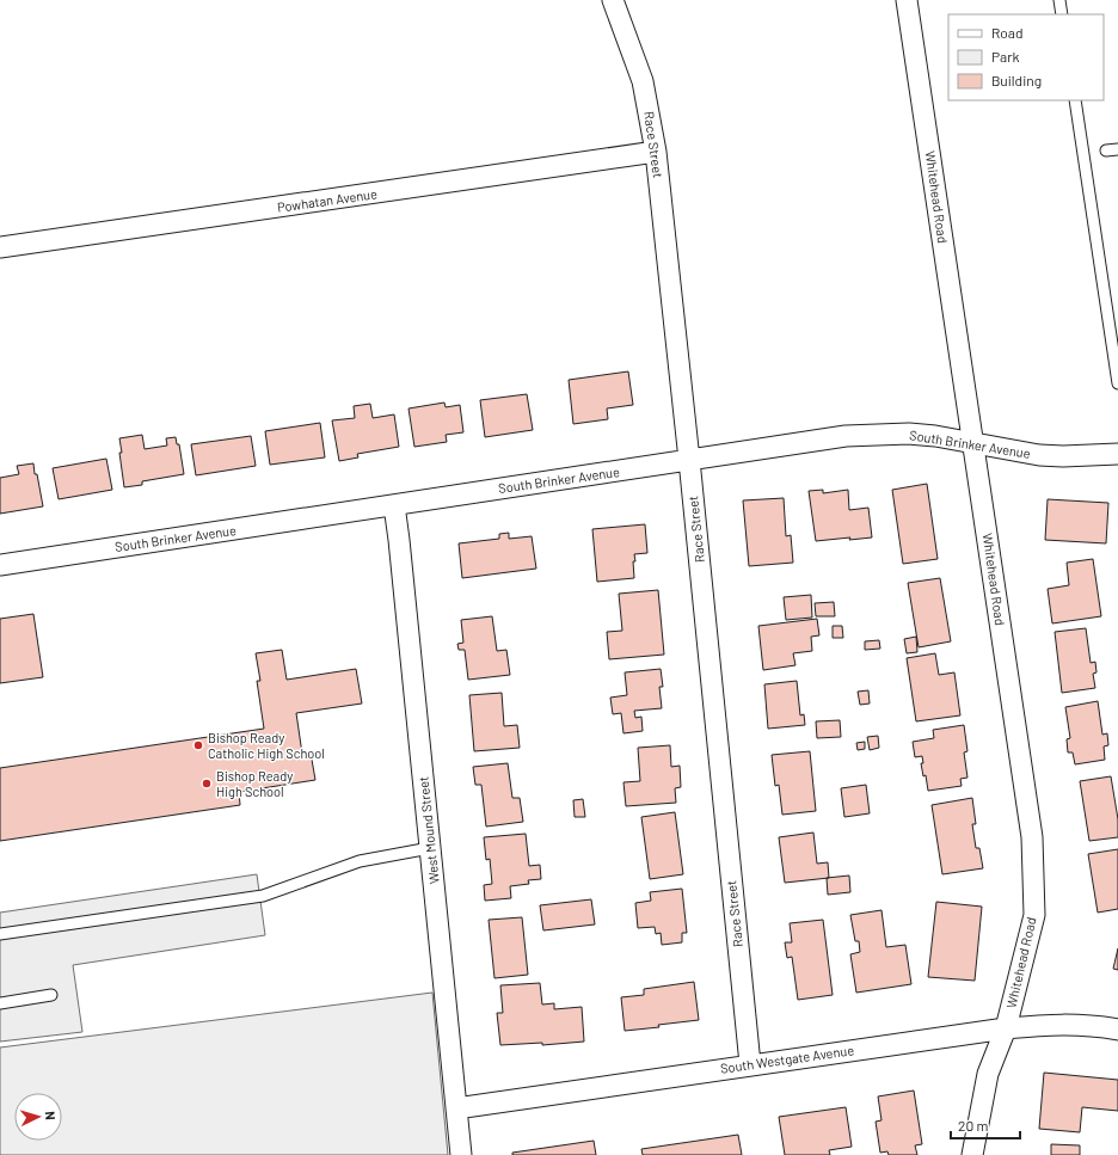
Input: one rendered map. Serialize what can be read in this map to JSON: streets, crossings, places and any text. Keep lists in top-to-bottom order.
{
  "streets": {
    "street": [
      "Race Street",
      "Whitehead Road",
      "Powhatan Avenue",
      "South Brinker Avenue",
      "West Mound Street",
      "South Westgate Avenue"
    ]
  },
  "crossings": [
    ["Race Street", "Powhatan Avenue"],
    ["Race Street", "South Brinker Avenue"],
    ["Race Street", "South Westgate Avenue"],
    ["Whitehead Road", "South Brinker Avenue"],
    ["Whitehead Road", "South Westgate Avenue"],
    ["South Brinker Avenue", "West Mound Street"],
    ["West Mound Street", "South Westgate Avenue"]
  ],
  "places": ["Bishop Ready Catholic High School", "Bishop Ready High School"],
  "legend": ["Road", "Park", "Building"],
  "scale_bar": "20 m",
  "north": "right"
}
